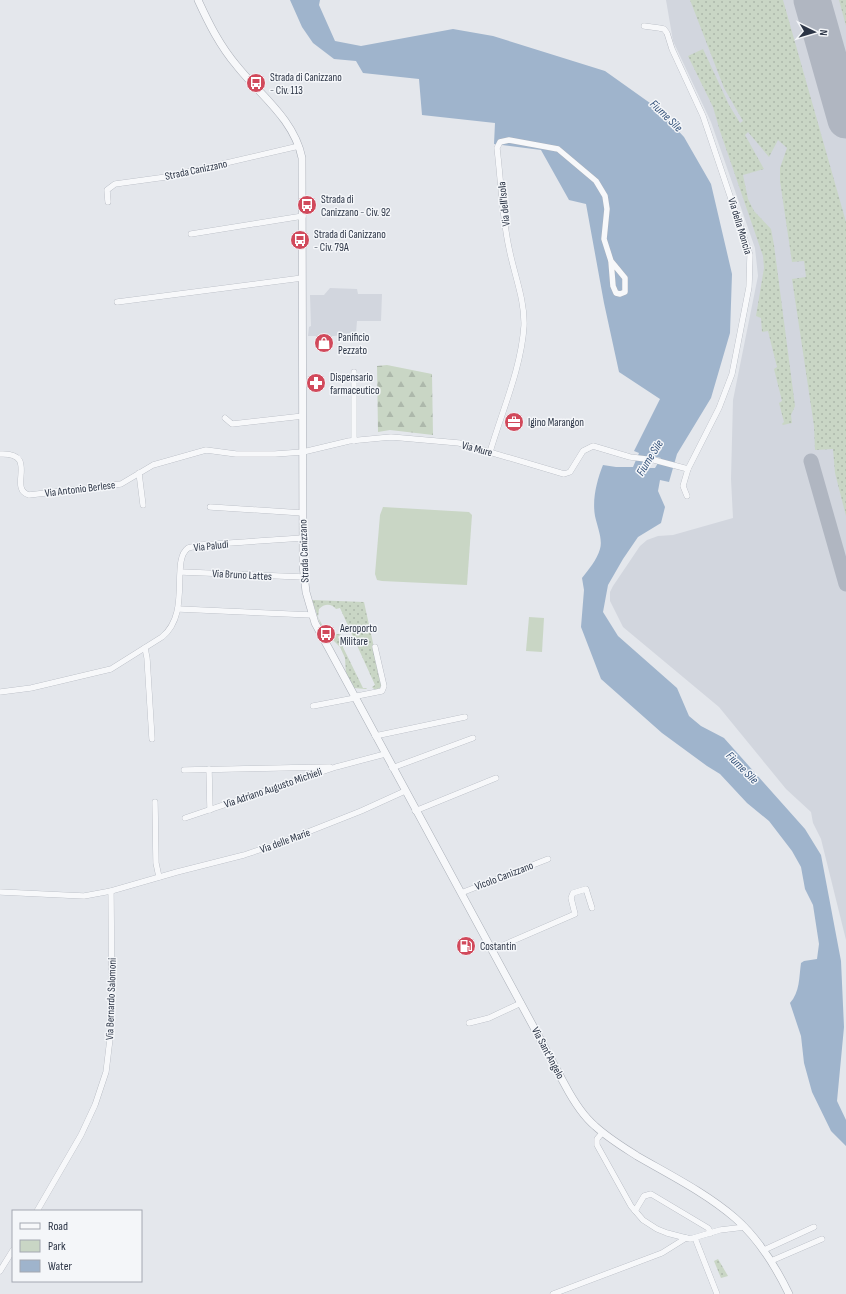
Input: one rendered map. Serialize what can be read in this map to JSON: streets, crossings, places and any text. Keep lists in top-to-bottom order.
{
  "streets": {
    "street": [
      "Strada Canizzano",
      "Via dell'Isola",
      "Via della Moncia",
      "Via Mure",
      "Via Antonio Berlese",
      "Via Paludi",
      "Via Bruno Lattes",
      "Via Adriano Augusto Michieli",
      "Via delle Marie",
      "Vicolo Canizzano",
      "Via Bernardo Salomoni",
      "Via Sant'Angelo"
    ]
  },
  "crossings": [
    ["Strada Canizzano", "Via Mure"],
    ["Strada Canizzano", "Via Antonio Berlese"],
    ["Strada Canizzano", "Via Paludi"],
    ["Strada Canizzano", "Via Bruno Lattes"],
    ["Strada Canizzano", "Via Adriano Augusto Michieli"],
    ["Strada Canizzano", "Via delle Marie"],
    ["Strada Canizzano", "Via Sant'Angelo"],
    ["Via dell'Isola", "Via Mure"],
    ["Via della Moncia", "Via Mure"],
    ["Via Mure", "Via Antonio Berlese"],
    ["Via Paludi", "Via Bruno Lattes"],
    ["Via delle Marie", "Via Bernardo Salomoni"],
    ["Via delle Marie", "Via Sant'Angelo"],
    ["Vicolo Canizzano", "Via Sant'Angelo"]
  ],
  "water": ["Fiume Sile"],
  "places": {
    "bus stop": [
      "Strada di Canizzano - Civ. 113",
      "Strada di Canizzano - Civ. 92",
      "Strada di Canizzano - Civ. 79A",
      "Aeroporto Militare"
    ],
    "shop": ["Panificio Pezzato"],
    "pharmacy": ["Dispensario farmaceutico"],
    "office": ["Igino Marangon"],
    "fuel station": ["Costantin"]
  },
  "legend": ["Road", "Park", "Water"],
  "north": "right"
}
